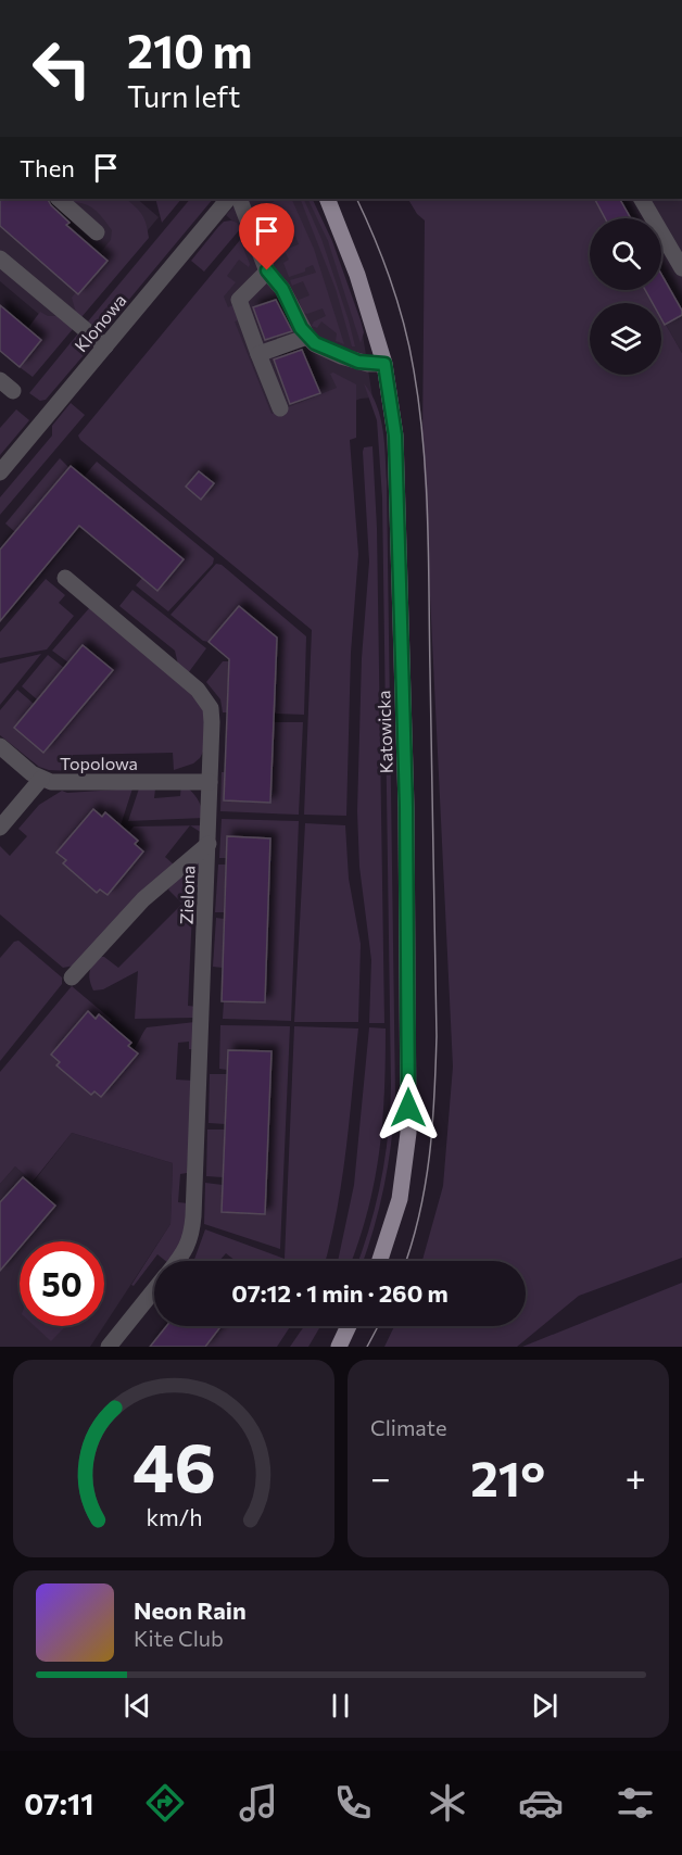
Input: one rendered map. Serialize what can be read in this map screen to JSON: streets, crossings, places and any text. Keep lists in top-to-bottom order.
{
  "streets": {
    "main road": ["Katowicka"],
    "street": ["Klonowa", "Topolowa", "Zielona"]
  },
  "crossings": [
    ["Topolowa", "Zielona"]
  ],
  "page": {
    "turn": ["210 m", "Turn left"],
    "then": "Then",
    "limit": "50",
    "trip": "07:12 · 1 min · 260 m",
    "tile": "Climate",
    "heat": ["−", "21°", "+"],
    "song": ["Neon Rain", "Kite Club"],
    "tabs": "07:11",
    "gauge": ["46", "km/h"]
  }
}
